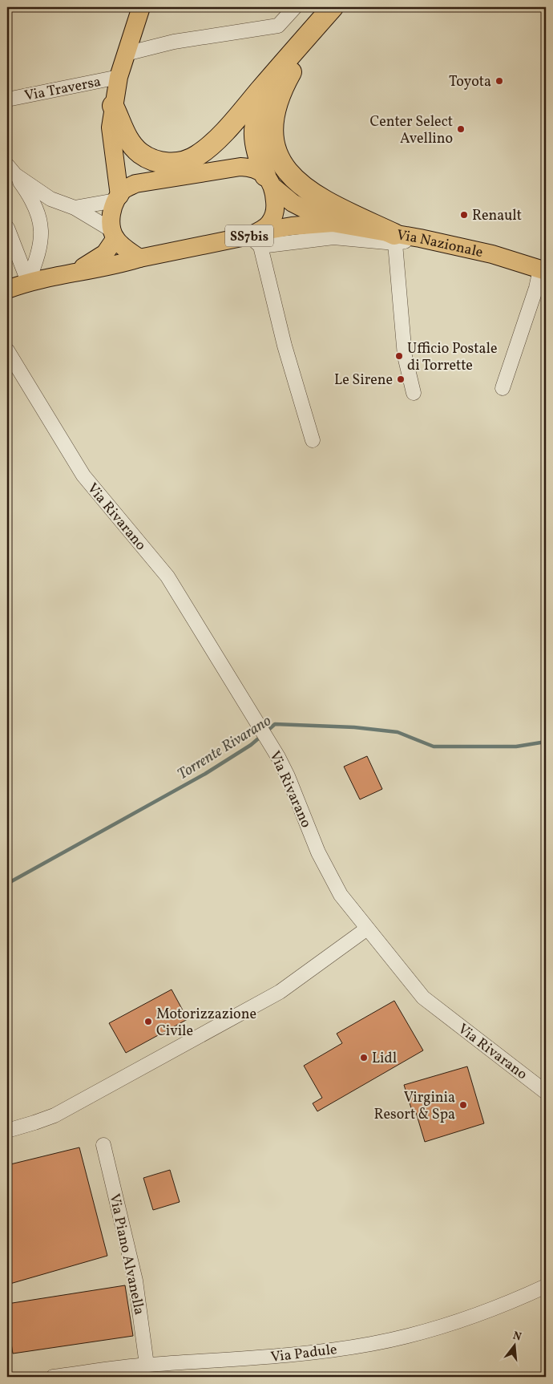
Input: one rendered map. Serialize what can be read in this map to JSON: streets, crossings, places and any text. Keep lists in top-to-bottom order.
{
  "streets": {
    "main road": ["SS7bis", "Via Nazionale"],
    "street": [
      "Via Traversa",
      "Via Rivarano",
      "Via Piano Alvanella",
      "Via Padule"
    ]
  },
  "crossings": [
    ["SS7bis", "Via Nazionale"],
    ["Via Piano Alvanella", "Via Padule"]
  ],
  "water": ["Torrente Rivarano"],
  "places": [
    "Toyota",
    "Center Select Avellino",
    "Renault",
    "Ufficio Postale di Torrette",
    "Le Sirene",
    "Motorizzazione Civile",
    "Lidl",
    "Virginia Resort & Spa"
  ],
  "north": "top"
}
